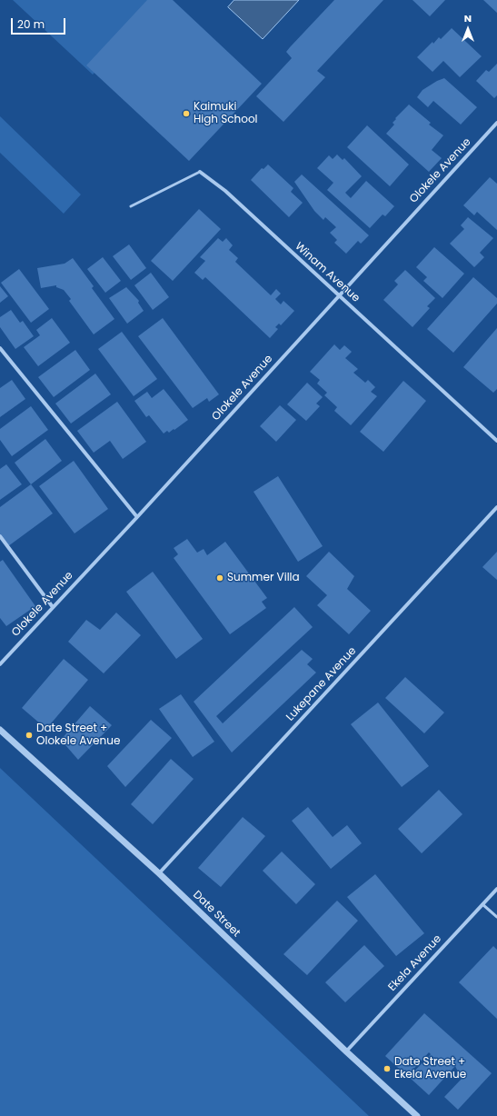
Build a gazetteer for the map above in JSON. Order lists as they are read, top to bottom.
{
  "streets": {
    "street": [
      "Olokele Avenue",
      "Winam Avenue",
      "Lukepane Avenue",
      "Date Street",
      "Ekela Avenue"
    ]
  },
  "crossings": [
    ["Olokele Avenue", "Winam Avenue"],
    ["Lukepane Avenue", "Date Street"],
    ["Date Street", "Ekela Avenue"]
  ],
  "places": [
    "Kaimuki High School",
    "Summer Villa",
    "Date Street + Olokele Avenue",
    "Date Street + Ekela Avenue"
  ],
  "scale_bar": "20 m",
  "north": "top"
}
